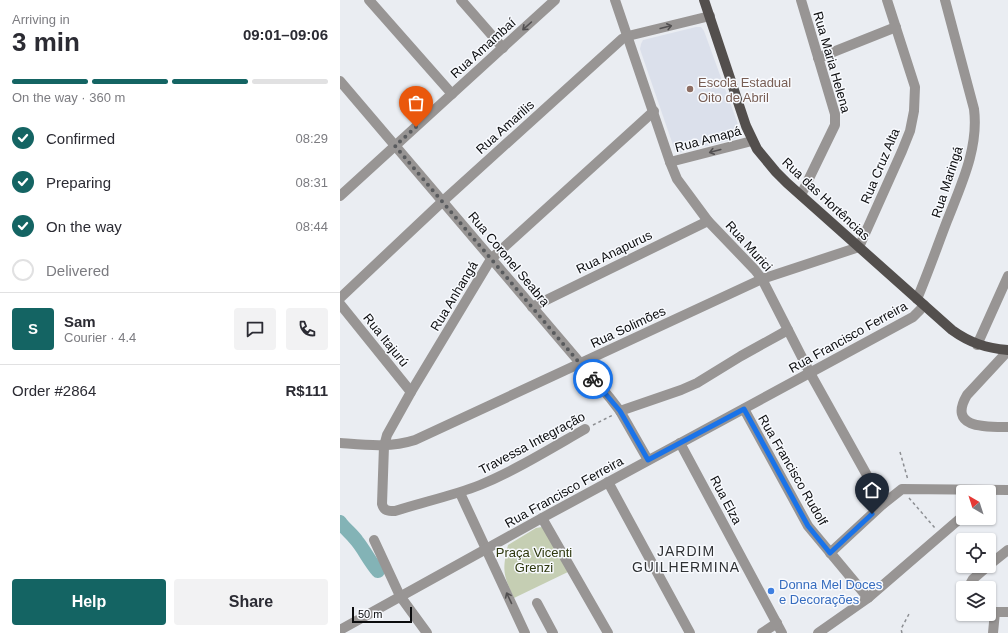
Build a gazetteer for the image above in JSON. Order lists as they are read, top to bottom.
{
  "streets": {
    "main road": ["Rua das Hortências"],
    "street": [
      "Rua Amambaí",
      "Rua Maria Helena",
      "Rua Amarilis",
      "Rua Amapá",
      "Rua Cruz Alta",
      "Rua Maringá",
      "Rua Murici",
      "Rua Anapurus",
      "Rua Coronel Seabra",
      "Rua Anhangá",
      "Rua Solimões",
      "Rua Francisco Ferreira",
      "Rua Itajurú",
      "Travessa Integração",
      "Rua Francisco Rudolf",
      "Rua Elza"
    ]
  },
  "crossings": [
    ["Rua Amambaí", "Rua Coronel Seabra"],
    ["Rua Maria Helena", "Rua das Hortências"],
    ["Rua Amarilis", "Rua das Hortências"],
    ["Rua Amarilis", "Rua Murici"],
    ["Rua Amarilis", "Rua Coronel Seabra"],
    ["Rua Amapá", "Rua das Hortências"],
    ["Rua Amapá", "Rua Murici"],
    ["Rua Cruz Alta", "Rua das Hortências"],
    ["Rua Cruz Alta", "Rua Solimões"],
    ["Rua Maringá", "Rua das Hortências"],
    ["Rua Maringá", "Rua Francisco Ferreira"],
    ["Rua das Hortências", "Rua Solimões"],
    ["Rua das Hortências", "Rua Francisco Ferreira"],
    ["Rua Murici", "Rua Anapurus"],
    ["Rua Murici", "Rua Anhangá"],
    ["Rua Murici", "Rua Solimões"],
    ["Rua Murici", "Rua Francisco Ferreira"],
    ["Rua Anapurus", "Rua Coronel Seabra"],
    ["Rua Coronel Seabra", "Rua Anhangá"],
    ["Rua Coronel Seabra", "Rua Solimões"],
    ["Rua Coronel Seabra", "Rua Francisco Ferreira"],
    ["Rua Coronel Seabra", "Travessa Integração"],
    ["Rua Anhangá", "Rua Solimões"],
    ["Rua Anhangá", "Rua Itajurú"],
    ["Rua Anhangá", "Travessa Integração"],
    ["Rua Francisco Ferreira", "Rua Francisco Rudolf"],
    ["Rua Francisco Ferreira", "Rua Elza"]
  ],
  "one_way": ["Rua Amapá"],
  "districts": ["JARDIM GUILHERMINA"],
  "parks": ["Praça Vicenti Grenzi"],
  "places": ["Escola Estadual Oito de Abril", "Donna Mel Doces e Decorações"],
  "scale_bar": "50 m",
  "north": "top left",
  "page": {
    "heading": ["3 min", "Arriving in", "09:01–09:06"],
    "panel": [
      "Sam",
      "Courier · 4.4",
      "Order #2864",
      "R$111"
    ],
    "bar": "On the way · 360 m",
    "list": [
      ["Confirmed", "08:29"],
      ["Preparing", "08:31"],
      ["On the way", "08:44"],
      "Delivered"
    ],
    "round": "S",
    "buttons": ["Help", "Share"],
    "scale": "50 m"
  }
}
